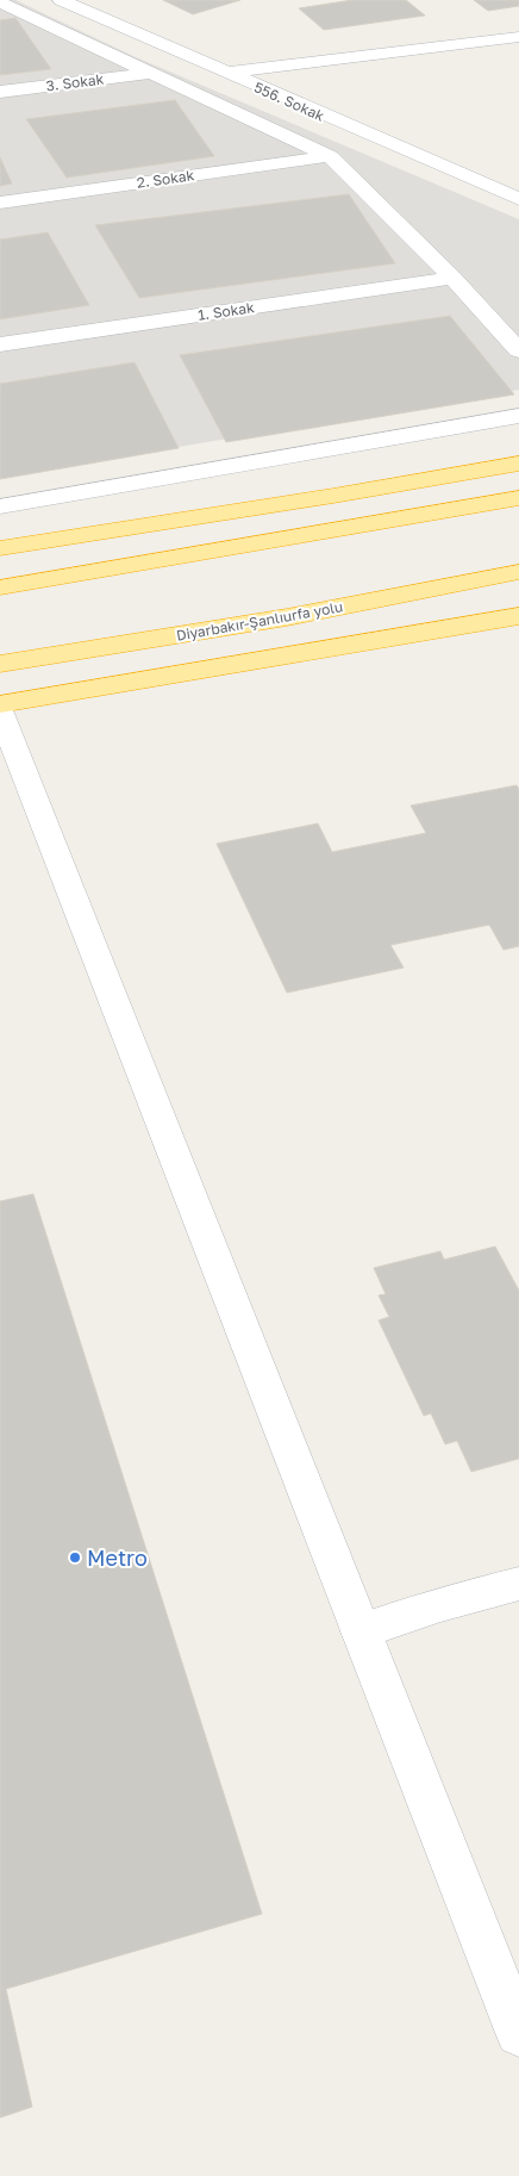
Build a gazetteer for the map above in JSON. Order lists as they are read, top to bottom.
{
  "streets": {
    "highway": ["Diyarbakır-Şanlıurfa yolu"],
    "street": [
      "3. Sokak",
      "556. Sokak",
      "2. Sokak",
      "1. Sokak"
    ]
  },
  "places": ["Metro"]
}
